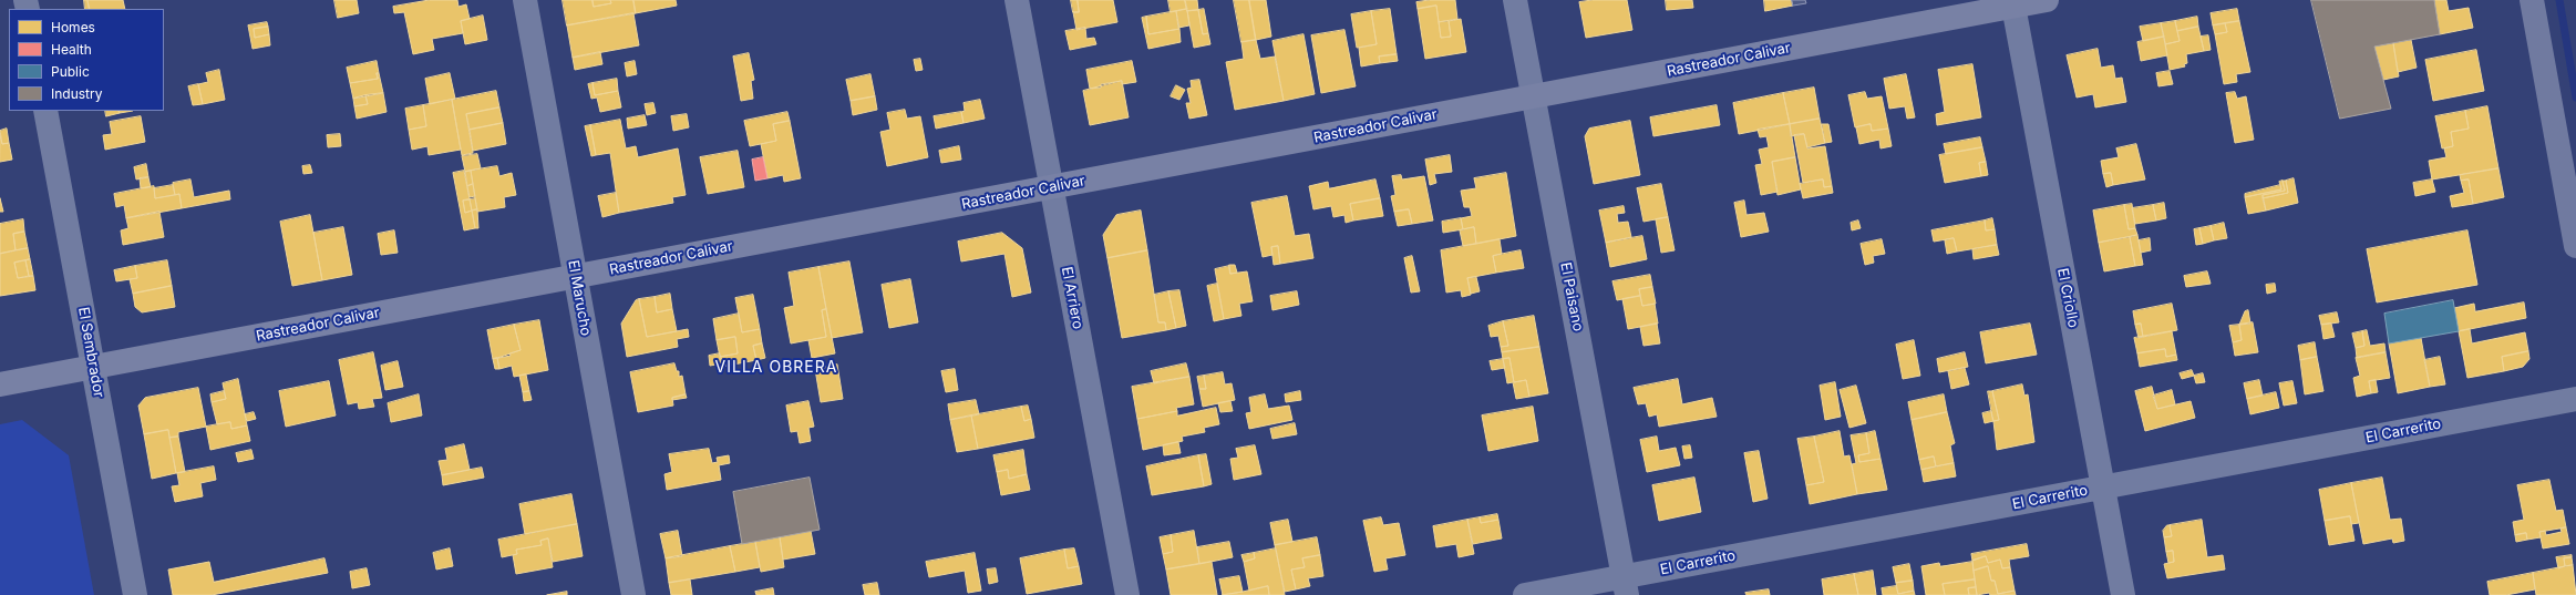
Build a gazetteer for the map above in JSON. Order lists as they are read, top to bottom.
{
  "streets": {
    "main road": ["Rastreador Calivar"],
    "street": [
      "El Paisano",
      "El Marucho",
      "El Arriero",
      "El Criollo",
      "El Sembrador",
      "El Carrerito"
    ]
  },
  "crossings": [
    ["Rastreador Calivar", "El Paisano"],
    ["Rastreador Calivar", "El Marucho"],
    ["Rastreador Calivar", "El Arriero"],
    ["Rastreador Calivar", "El Criollo"],
    ["Rastreador Calivar", "El Sembrador"],
    ["El Paisano", "El Carrerito"],
    ["El Criollo", "El Carrerito"]
  ],
  "districts": ["VILLA OBRERA"],
  "legend": [
    "Homes",
    "Health",
    "Public",
    "Industry"
  ]
}
